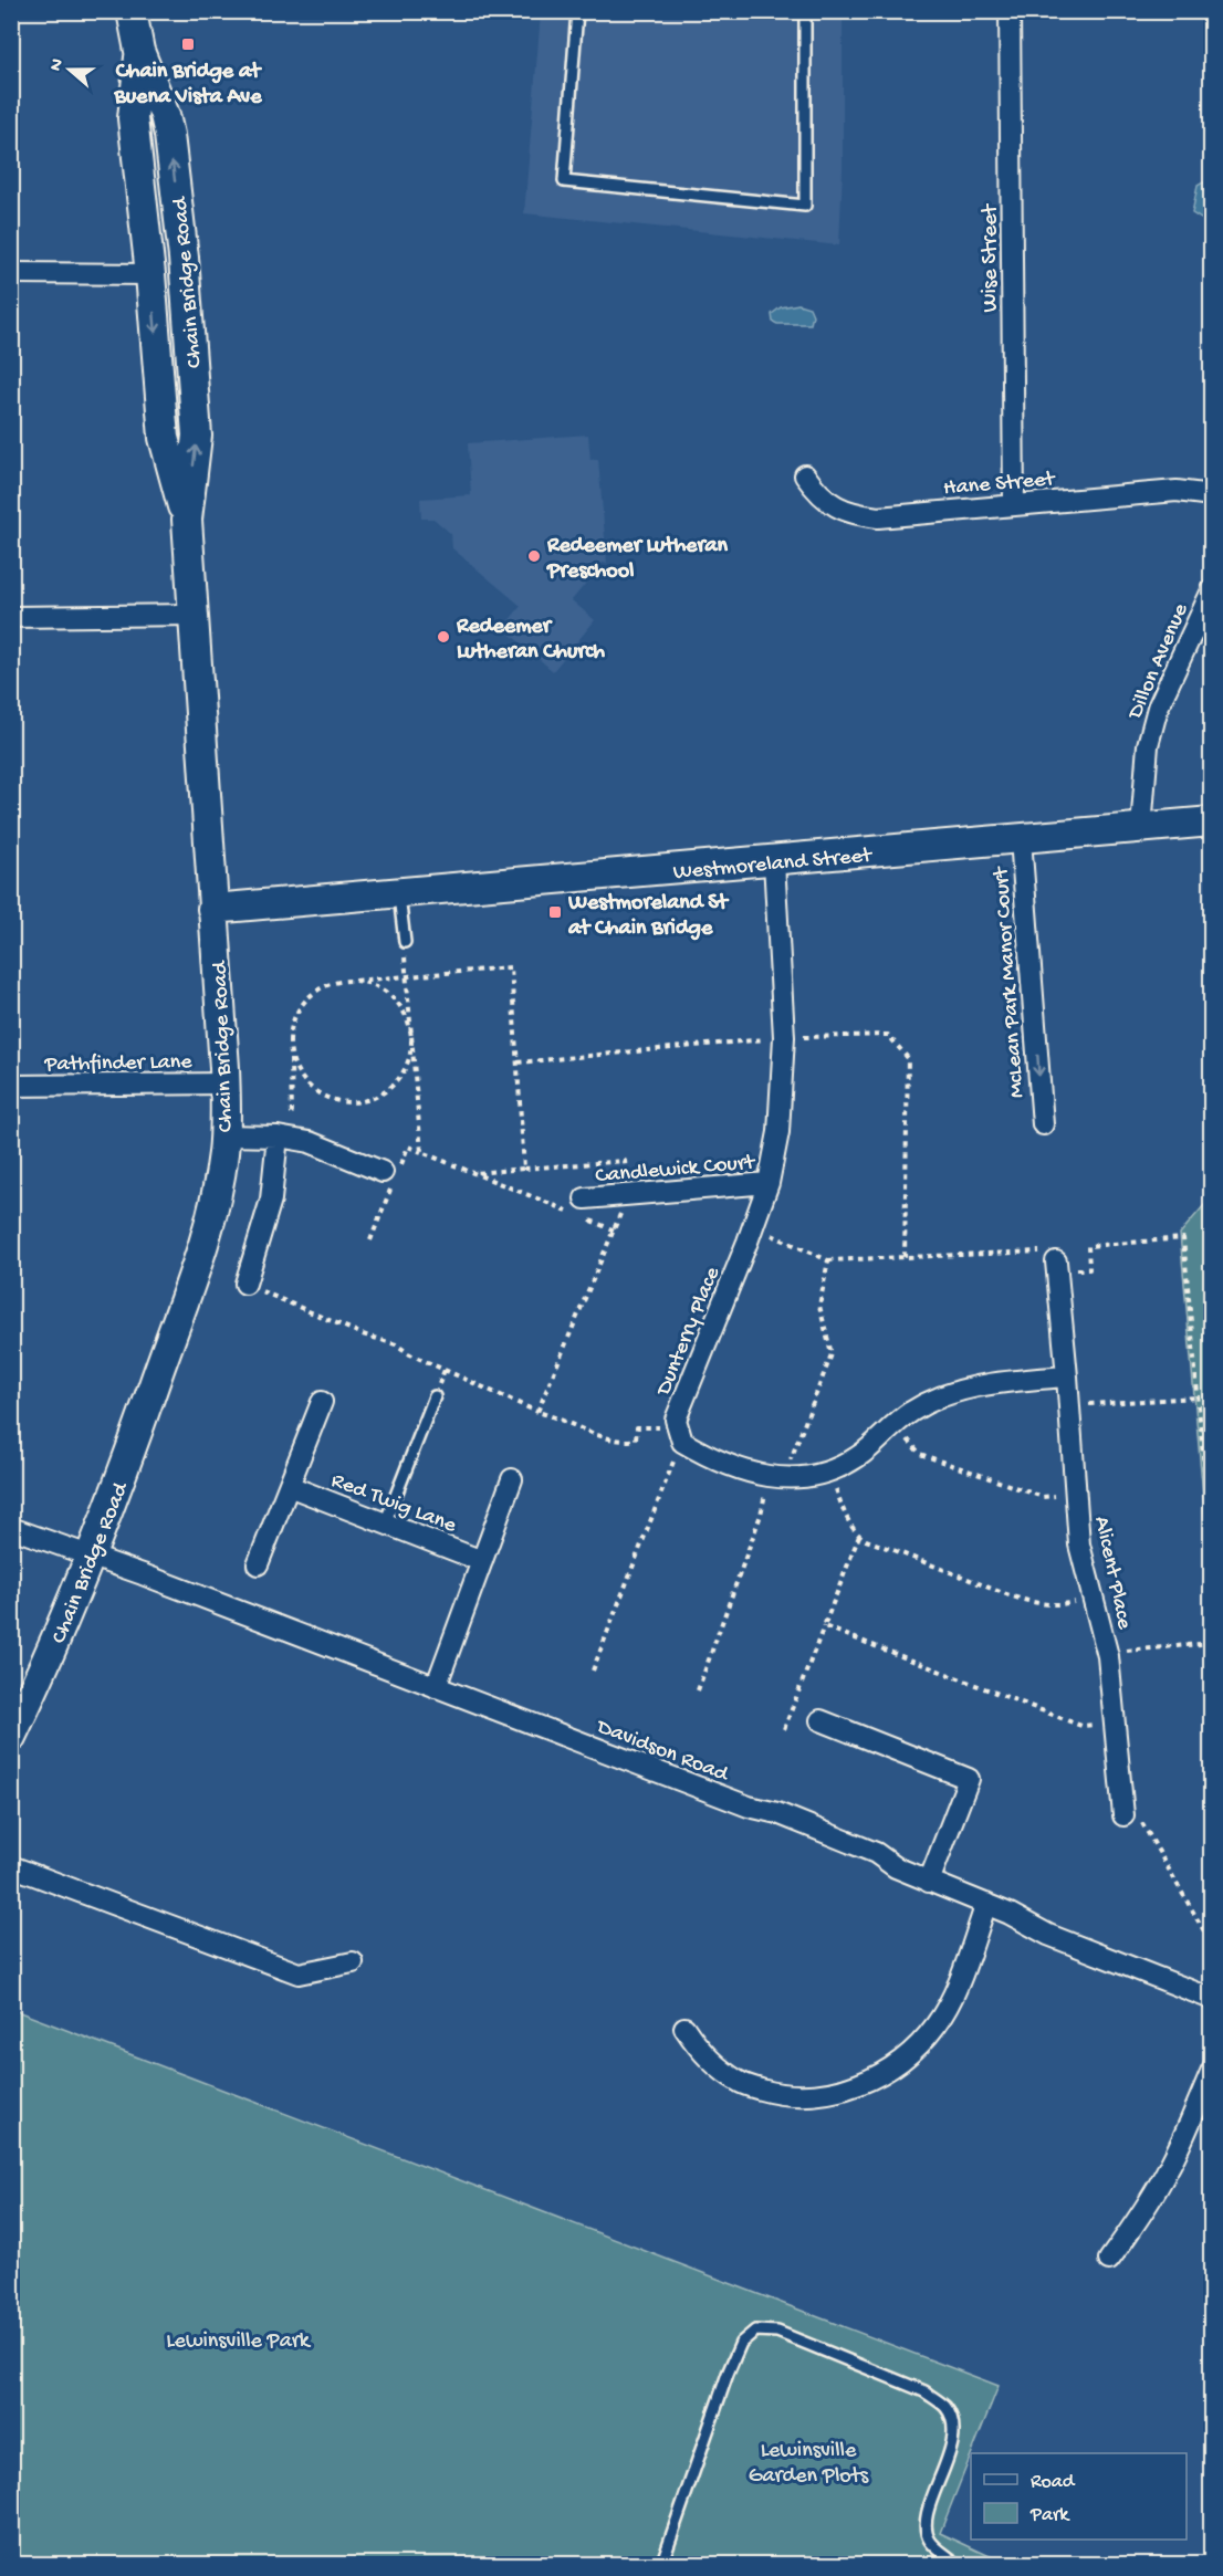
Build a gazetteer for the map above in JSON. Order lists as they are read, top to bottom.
{
  "streets": {
    "main road": ["Chain Bridge Road", "Westmoreland Street"],
    "street": [
      "Wise Street",
      "Hane Street",
      "Dillon Avenue",
      "McLean Park Manor Court",
      "Pathfinder Lane",
      "Candlewick Court",
      "Dunterry Place",
      "Red Twig Lane",
      "Alicent Place",
      "Davidson Road"
    ]
  },
  "crossings": [
    ["Wise Street", "Hane Street"],
    ["Chain Bridge Road", "Westmoreland Street"],
    ["Chain Bridge Road", "Pathfinder Lane"],
    ["Chain Bridge Road", "Davidson Road"],
    ["Dillon Avenue", "Westmoreland Street"],
    ["Westmoreland Street", "McLean Park Manor Court"],
    ["Westmoreland Street", "Dunterry Place"],
    ["Candlewick Court", "Dunterry Place"]
  ],
  "one_way": ["McLean Park Manor Court"],
  "parks": ["Lewinsville Park", "Lewinsville Garden Plots"],
  "places": {
    "transit": ["Chain Bridge at Buena Vista Ave", "Westmoreland St at Chain Bridge"],
    "other": ["Redeemer Lutheran Preschool", "Redeemer Lutheran Church"]
  },
  "legend": ["Road", "Park"],
  "north": "left"
}
